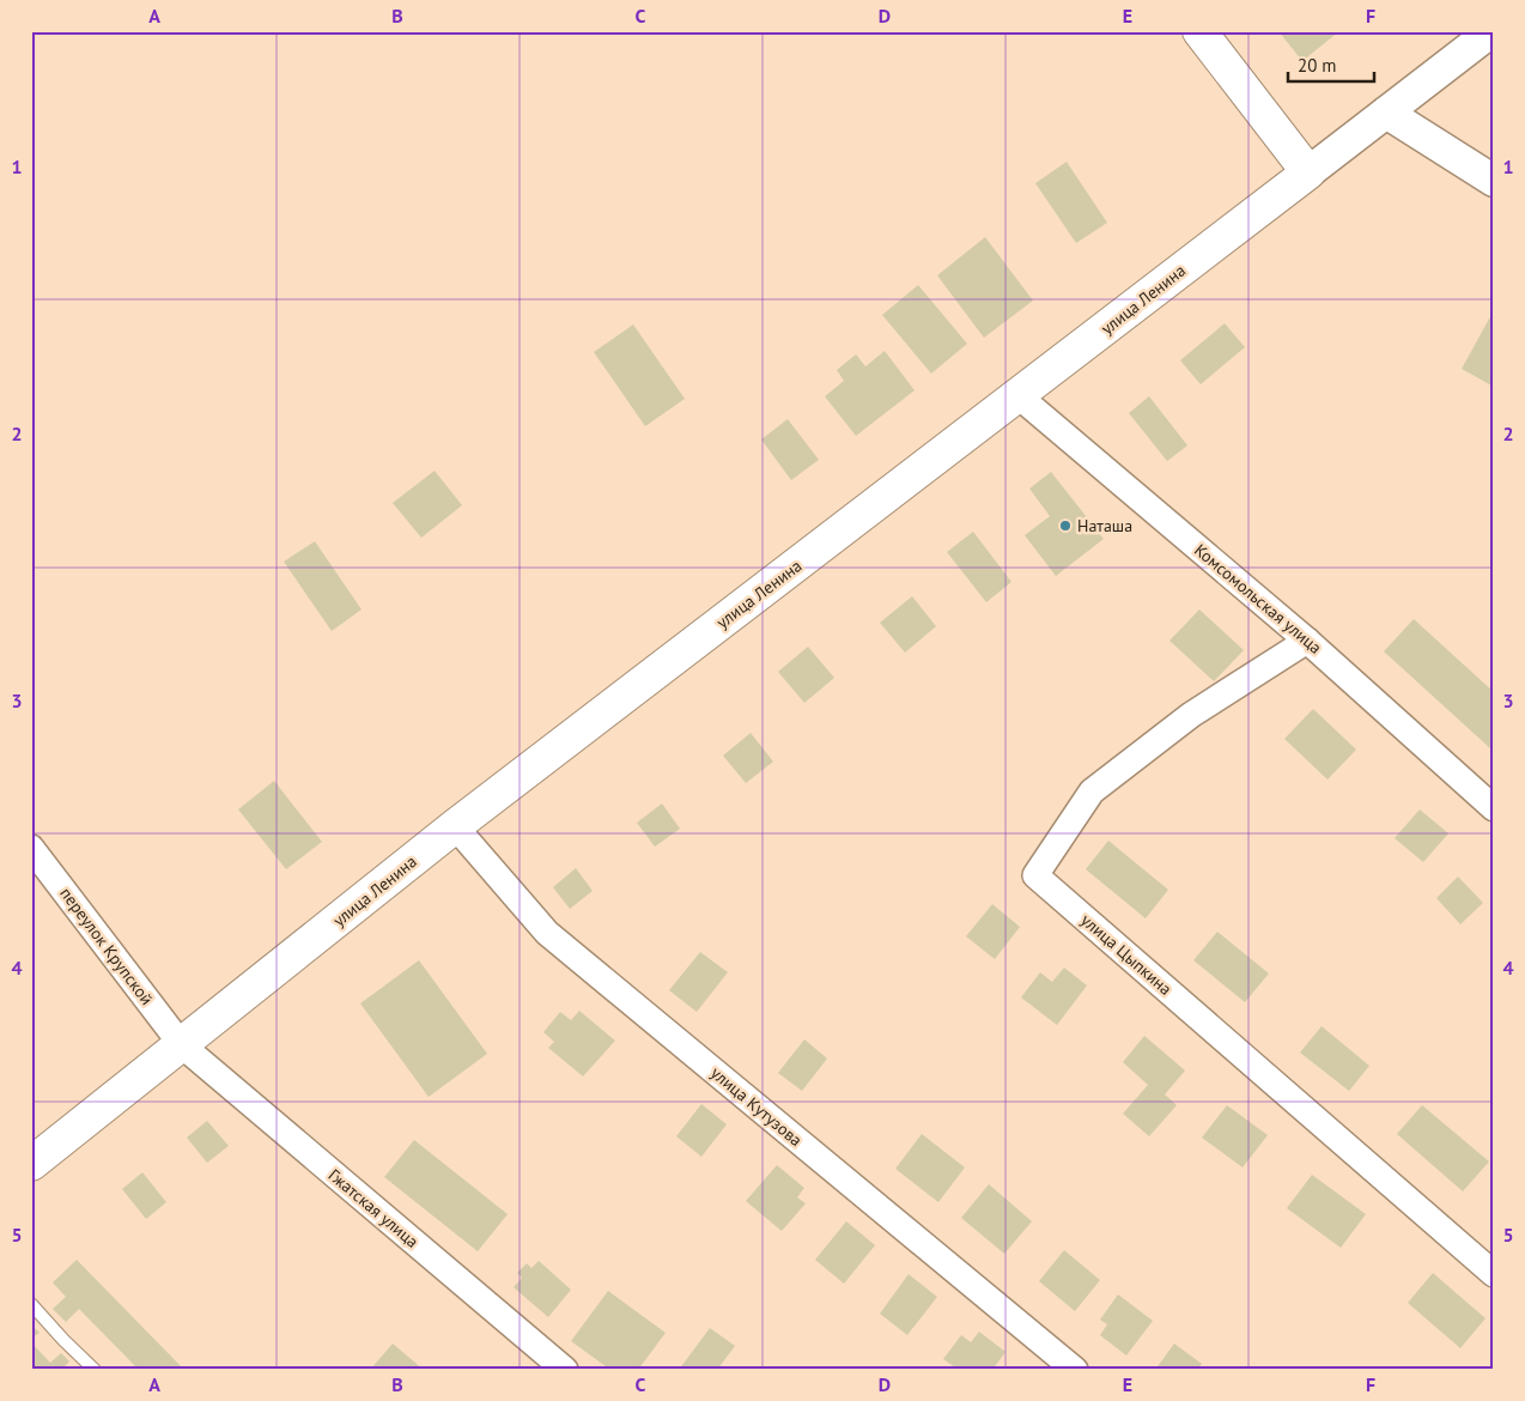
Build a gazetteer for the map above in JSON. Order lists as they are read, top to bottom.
{
  "streets": {
    "main road": ["улица Ленина"],
    "street": [
      "Комсомольская улица",
      "переулок Крупской",
      "улица Цыпкина",
      "улица Кутузова",
      "Гжатская улица"
    ]
  },
  "crossings": [
    ["улица Ленина", "Комсомольская улица"],
    ["улица Ленина", "переулок Крупской"],
    ["улица Ленина", "улица Кутузова"],
    ["улица Ленина", "Гжатская улица"],
    ["Комсомольская улица", "улица Цыпкина"],
    ["переулок Крупской", "Гжатская улица"]
  ],
  "places": ["Наташа"],
  "scale_bar": "20 m",
  "grid": {
    "columns": [
      "A",
      "B",
      "C",
      "D",
      "E",
      "F"
    ],
    "rows": [
      "1",
      "2",
      "3",
      "4",
      "5"
    ]
  }
}
